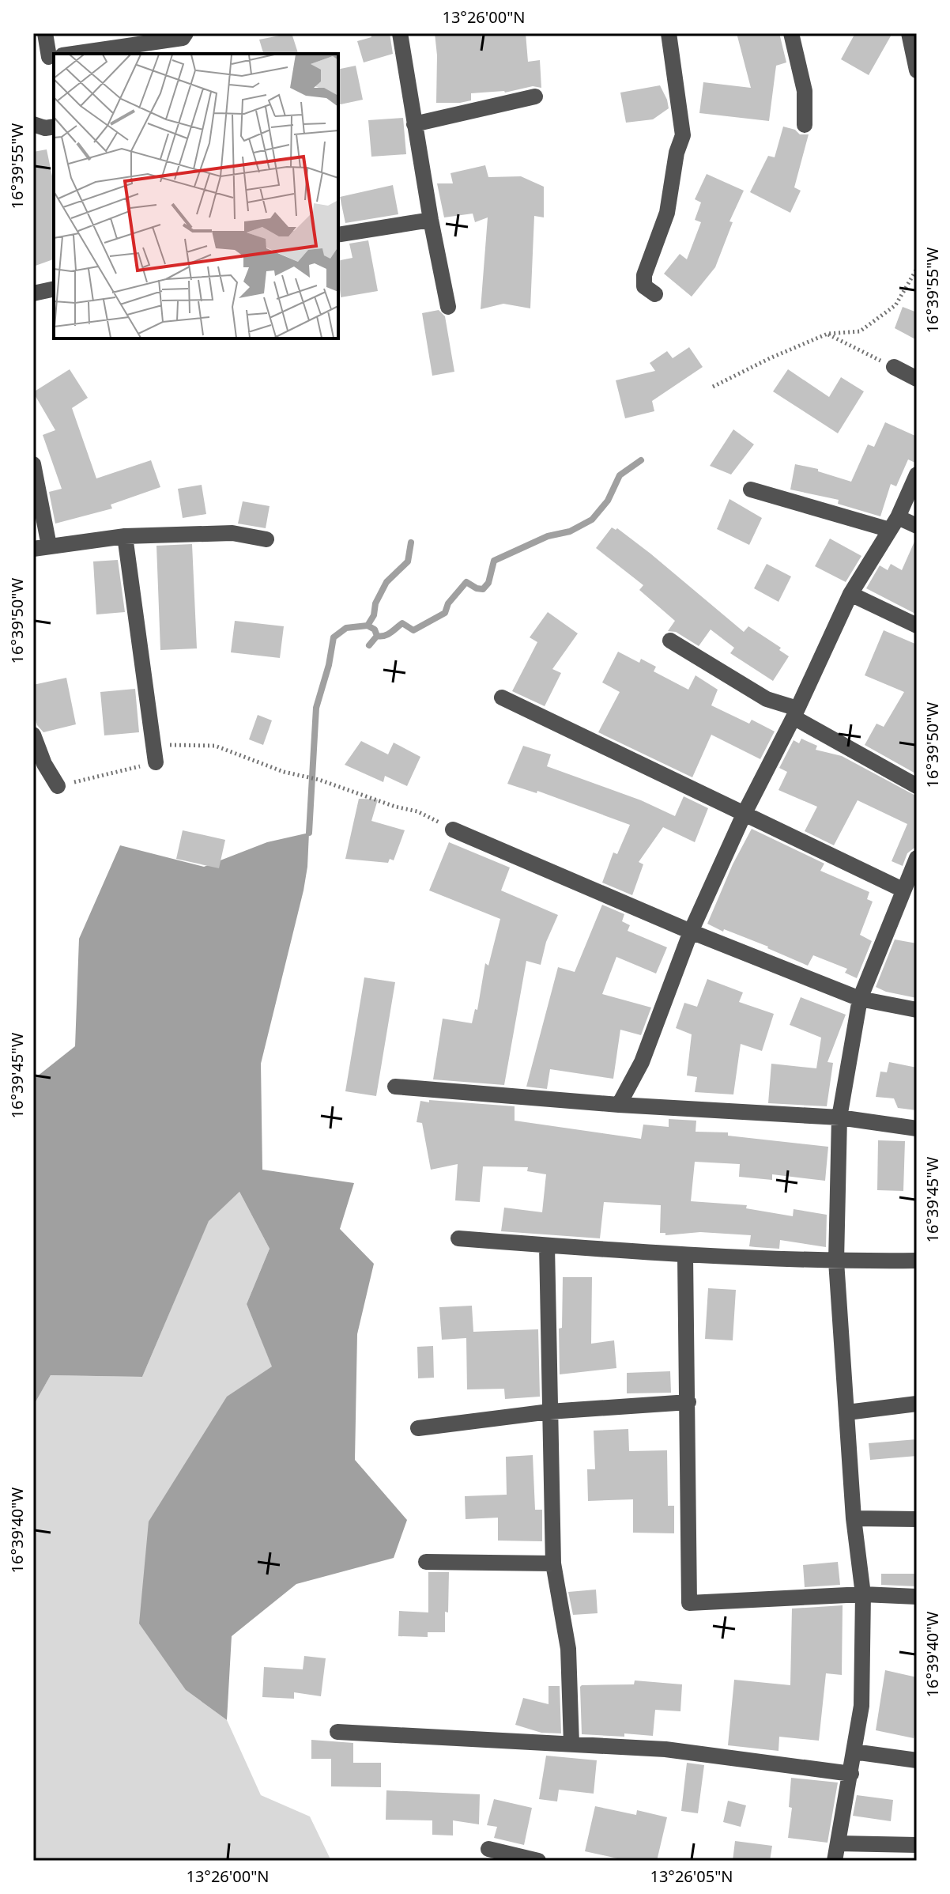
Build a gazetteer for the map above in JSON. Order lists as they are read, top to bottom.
{
  "coordinates": [
    "13°26'00\"N",
    "16°39'55\"W",
    "16°39'50\"W",
    "16°39'45\"W",
    "16°39'40\"W",
    "13°26'05\"N"
  ]
}
